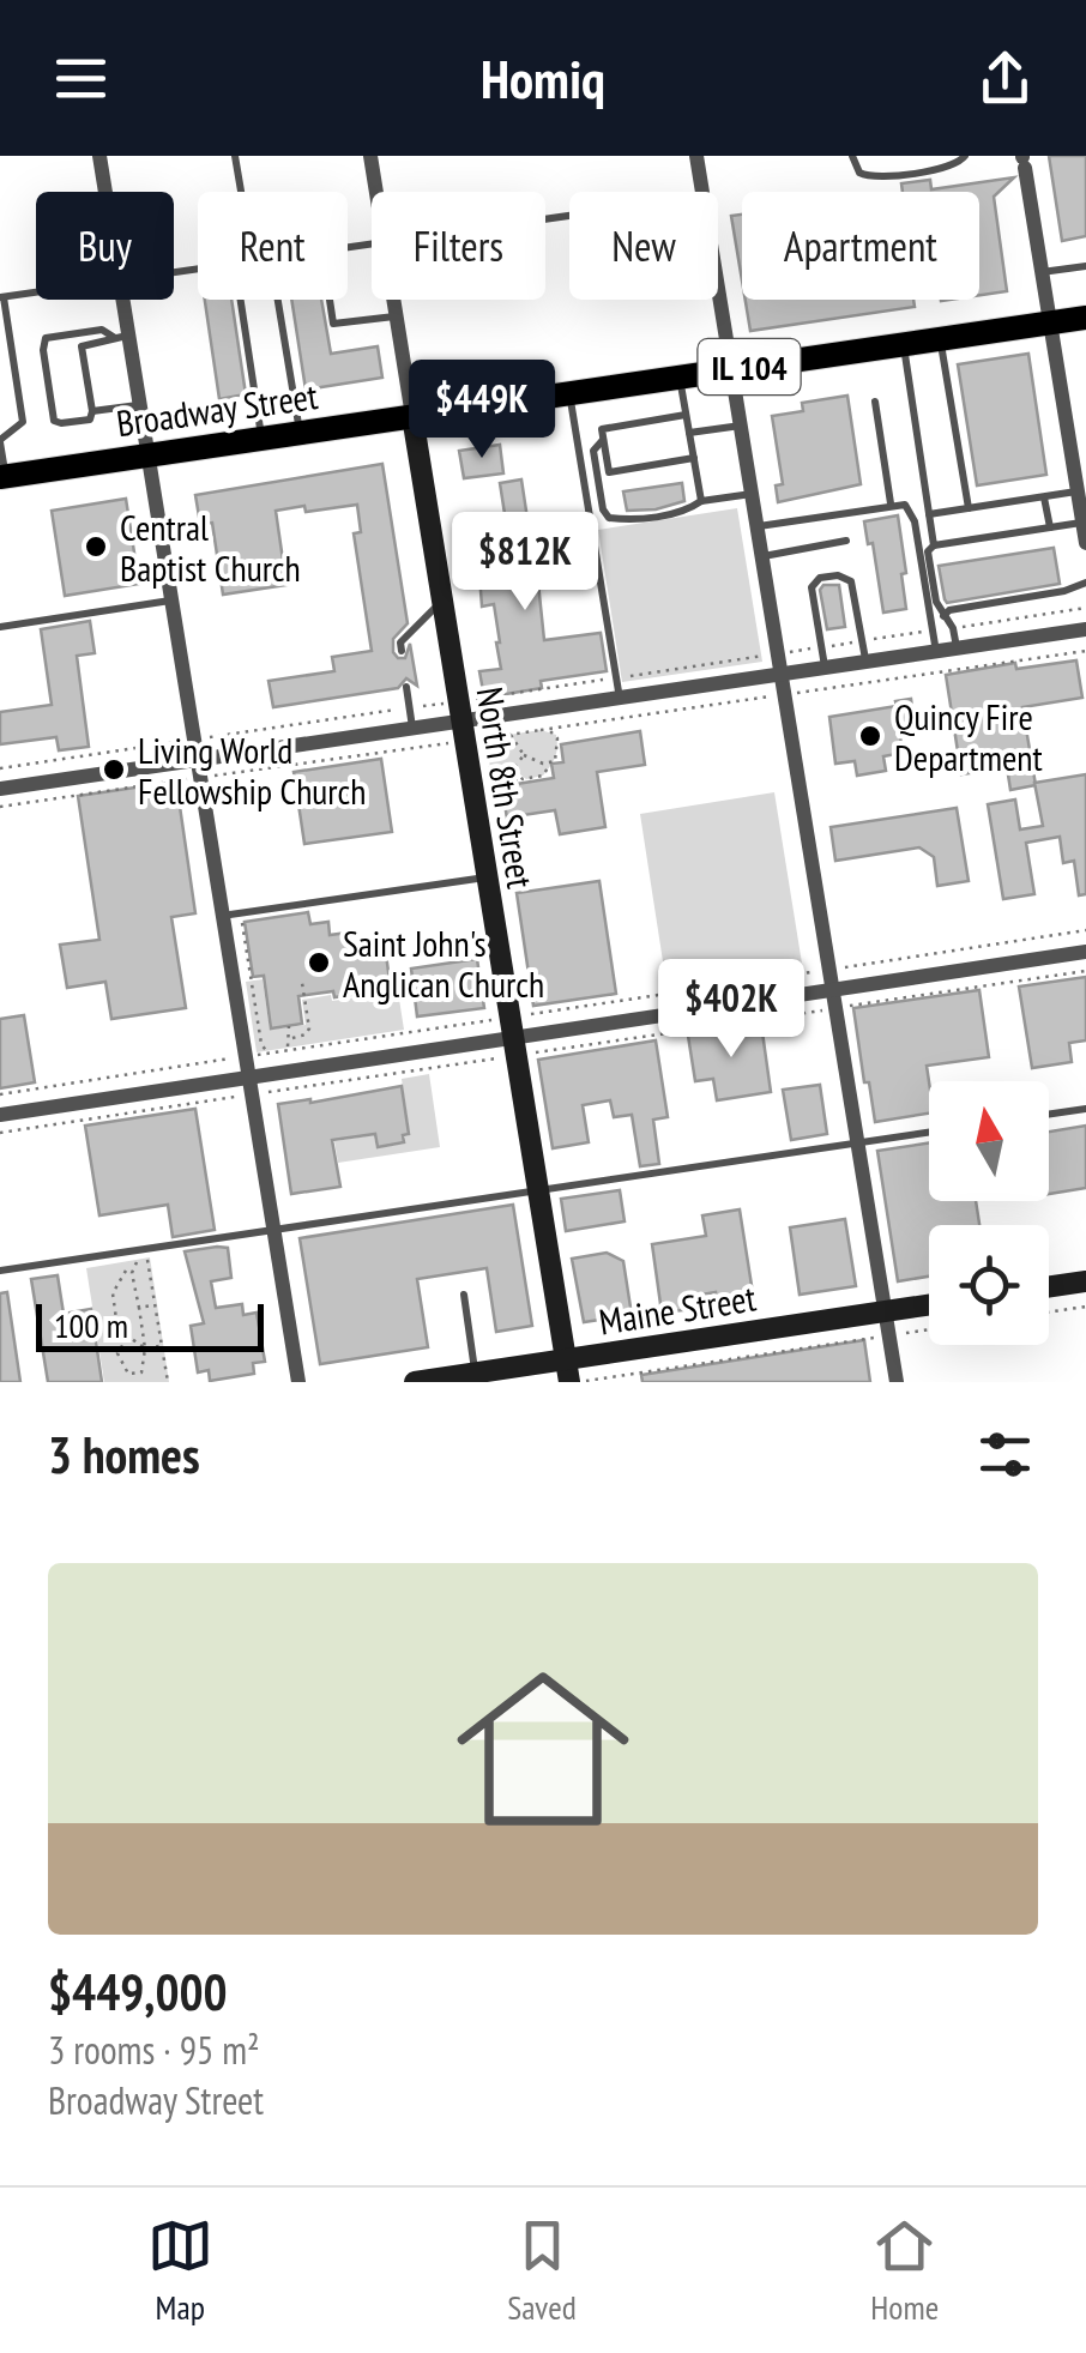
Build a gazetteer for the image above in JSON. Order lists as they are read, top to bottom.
{
  "streets": {
    "main road": ["IL 104", "Broadway Street"],
    "street": ["North 8th Street", "Maine Street"]
  },
  "crossings": [
    ["Broadway Street", "North 8th Street"],
    ["North 8th Street", "Maine Street"]
  ],
  "places": [
    "Central Baptist Church",
    "Quincy Fire Department",
    "Living World Fellowship Church",
    "Saint John's Anglican Church"
  ],
  "scale_bar": "100 m",
  "north": "top",
  "page": {
    "header": "Homiq",
    "chip": [
      "Buy",
      "Rent",
      "Filters",
      "New",
      "Apartment"
    ],
    "price": ["$449K", "$812K", "$402K"],
    "scale": "100 m",
    "heading": "3 homes",
    "list": [
      {
        "name": "$449,000",
        "note": "3 rooms · 95 m² · Broadway Street"
      }
    ],
    "tabs": ["Map", "Saved", "Home"]
  }
}
